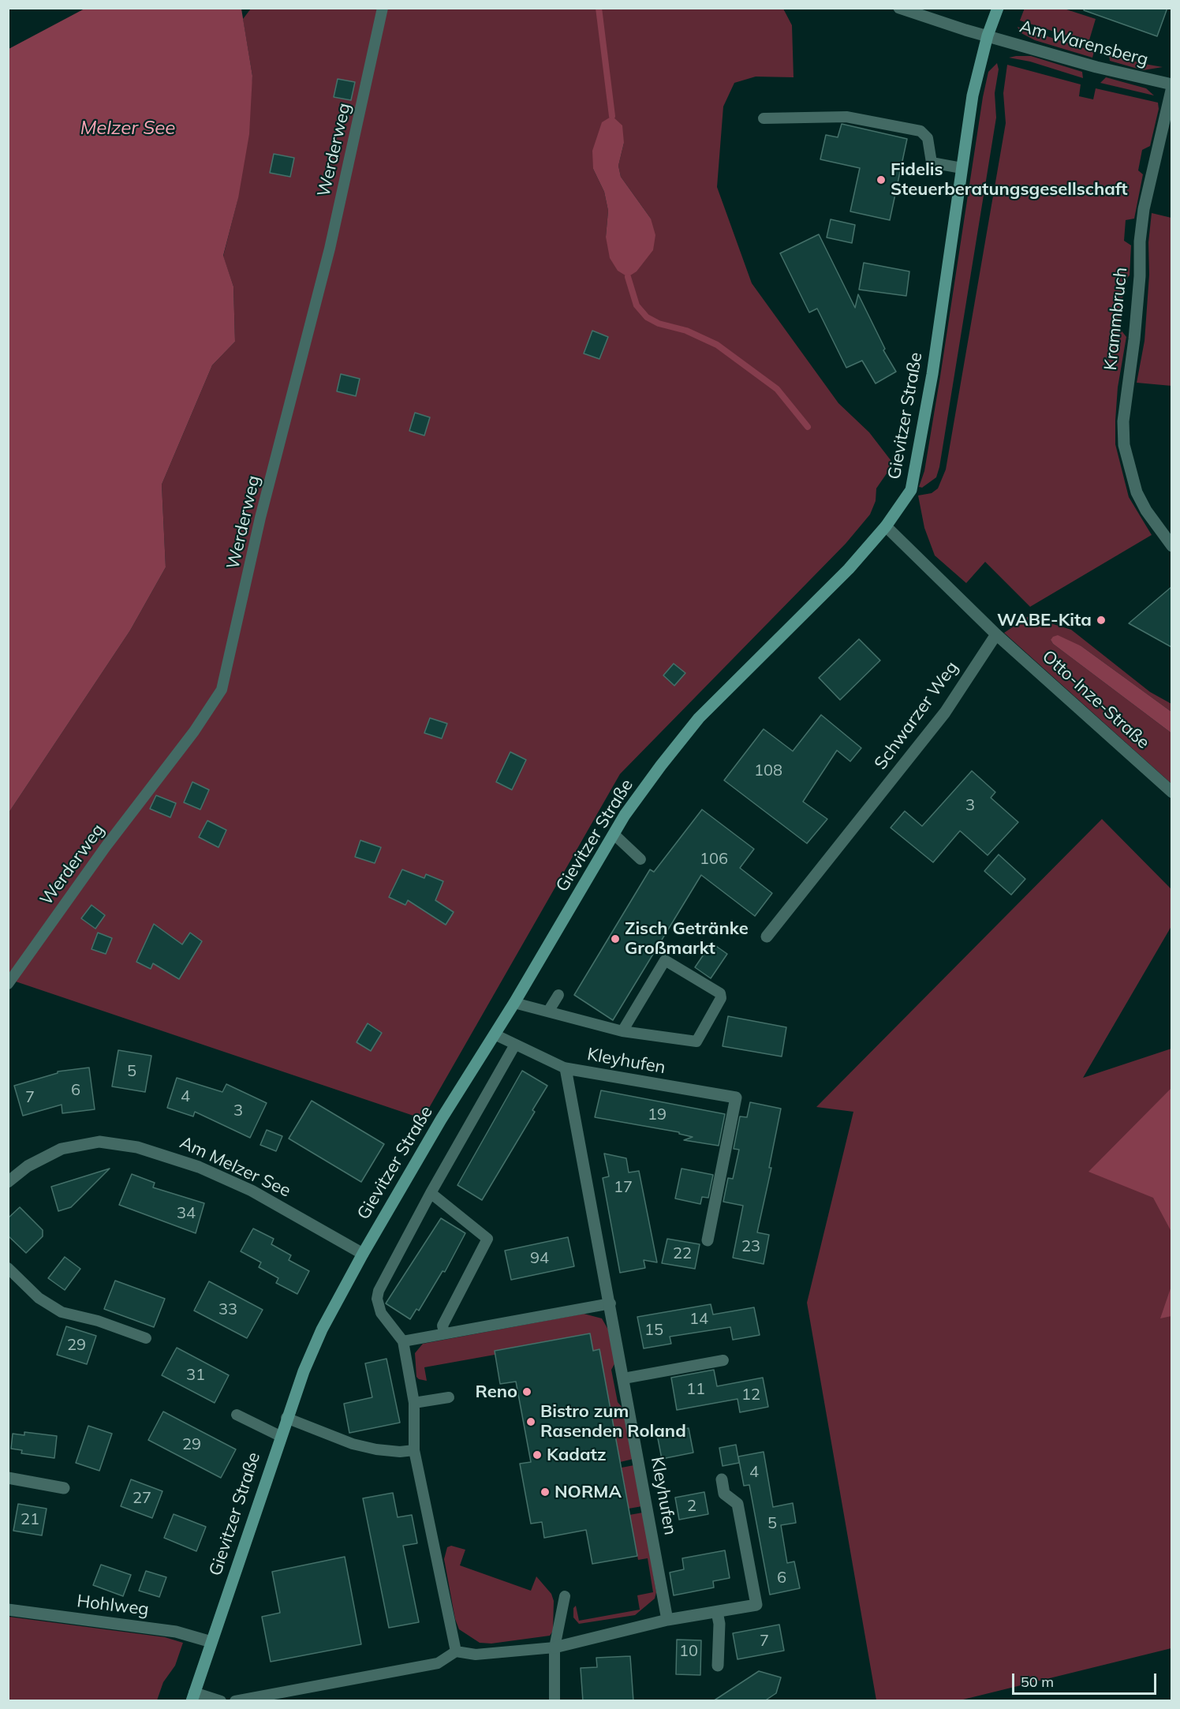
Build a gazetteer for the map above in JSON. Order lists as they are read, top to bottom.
{
  "streets": {
    "main road": ["Gievitzer Straße"],
    "street": [
      "Am Warensberg",
      "Krammbruch",
      "Otto-Inze-Straße",
      "Schwarzer Weg",
      "Kleyhufen",
      "Am Melzer See",
      "Hohlweg"
    ],
    "lane": ["Werderweg"]
  },
  "crossings": [
    ["Am Warensberg", "Krammbruch"],
    ["Am Warensberg", "Gievitzer Straße"],
    ["Gievitzer Straße", "Am Melzer See"],
    ["Gievitzer Straße", "Hohlweg"],
    ["Otto-Inze-Straße", "Schwarzer Weg"]
  ],
  "water": ["Melzer See"],
  "places": [
    "Fidelis Steuerberatungsgesellschaft",
    "WABE-Kita",
    "Zisch Getränke Großmarkt",
    "Reno",
    "Bistro zum Rasenden Roland",
    "Kadatz",
    "NORMA"
  ],
  "house_numbers": [
    "108",
    "3",
    "106",
    "5",
    "6",
    "4",
    "7",
    "3",
    "19",
    "17",
    "34",
    "23",
    "22",
    "94",
    "33",
    "14",
    "15",
    "29",
    "31",
    "11",
    "12",
    "29",
    "4",
    "27",
    "2",
    "21",
    "5",
    "6",
    "7",
    "10"
  ],
  "scale_bar": "50 m"
}
